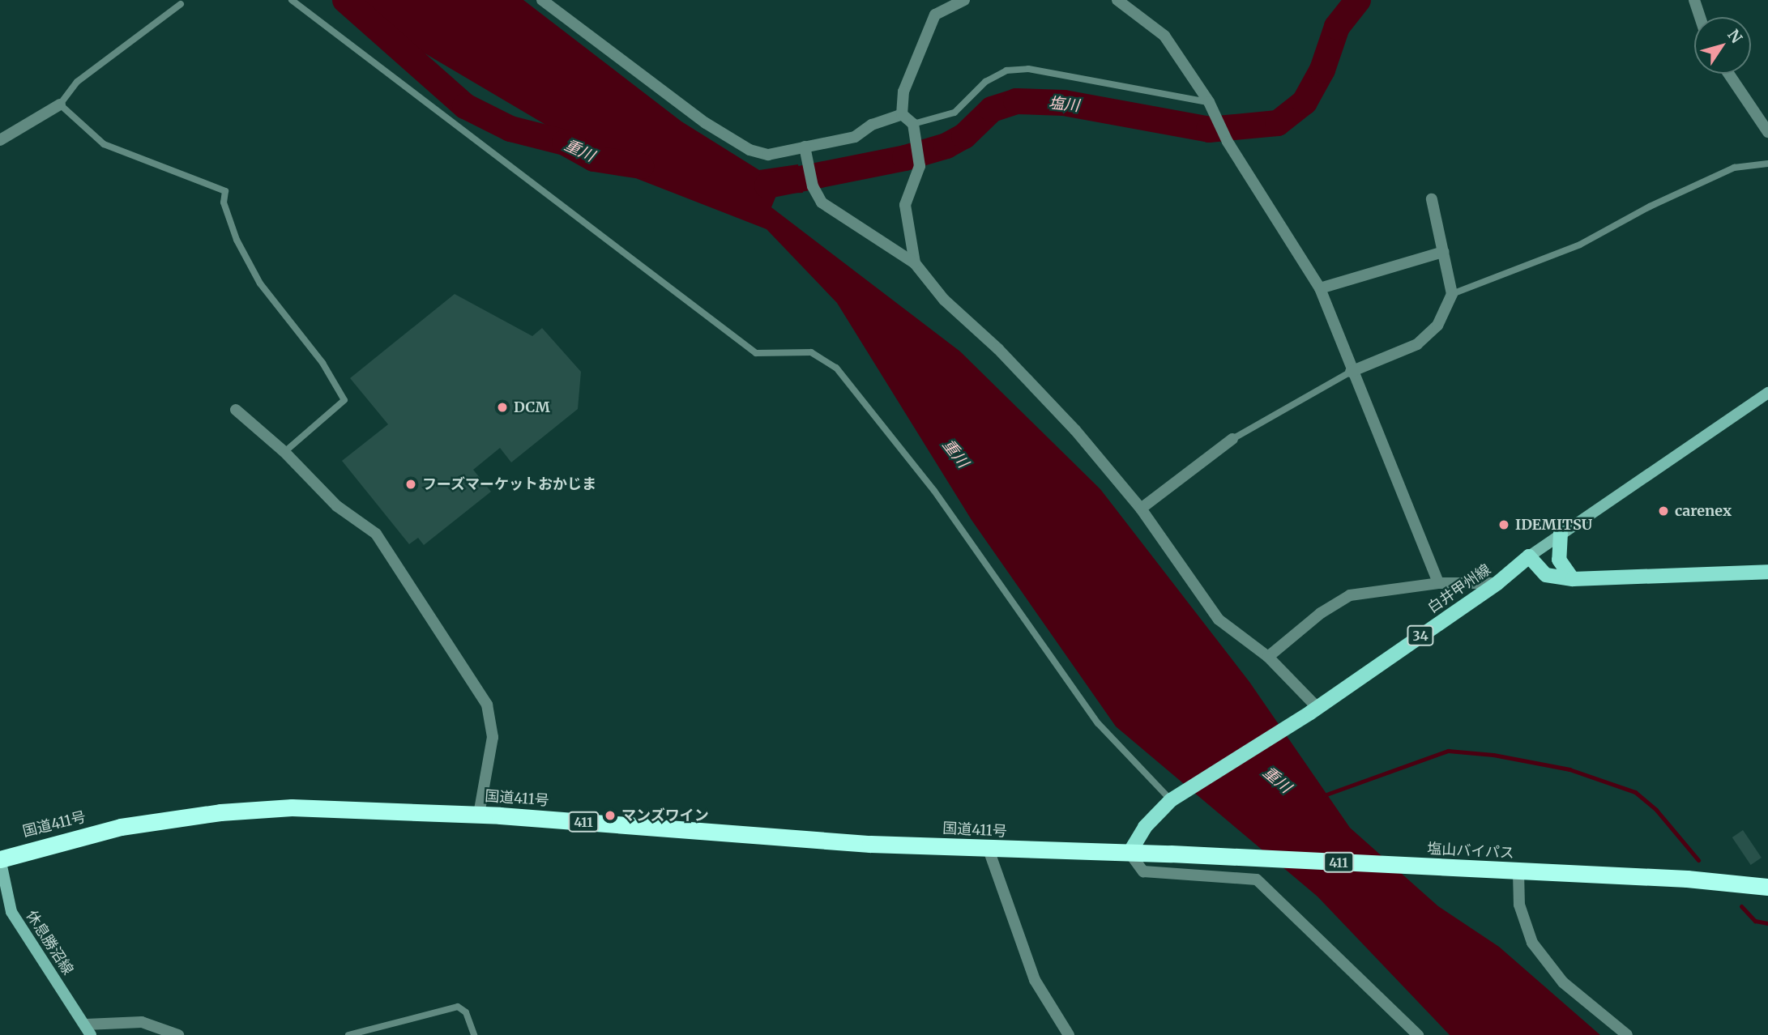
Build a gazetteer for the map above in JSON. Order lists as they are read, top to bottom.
{
  "streets": {
    "highway": ["国道411号", "411", "塩山バイパス"],
    "main road": ["白井甲州線", "34"],
    "street": ["休息勝沼線"]
  },
  "crossings": [
    ["白井甲州線", "国道411号"],
    ["国道411号", "塩山バイパス"],
    ["国道411号", "休息勝沼線"]
  ],
  "water": ["塩川", "重川"],
  "places": [
    "DCM",
    "フーズマーケットおかじま",
    "carenex",
    "IDEMITSU",
    "マンズワイン"
  ],
  "north": "top right"
}
